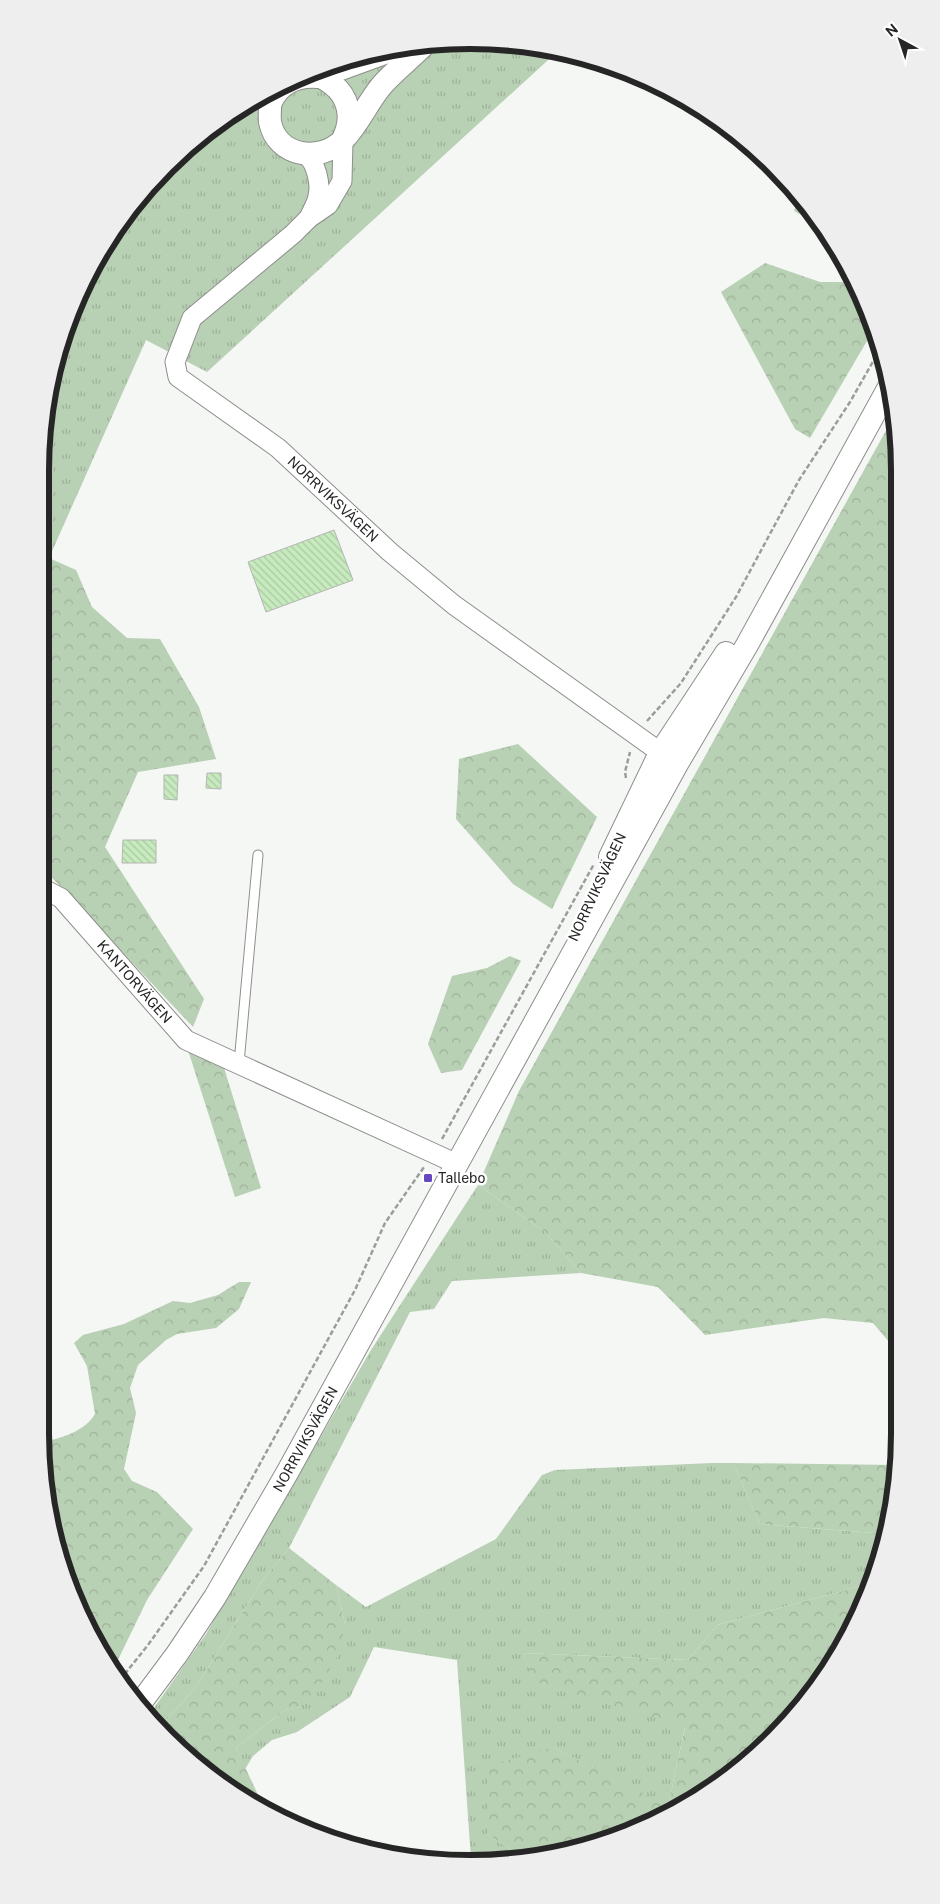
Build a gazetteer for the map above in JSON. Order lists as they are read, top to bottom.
{
  "streets": {
    "street": ["NORRVIKSVÄGEN", "KANTORVÄGEN"]
  },
  "places": {
    "transit": ["Tallebo"]
  },
  "north": "top left"
}
